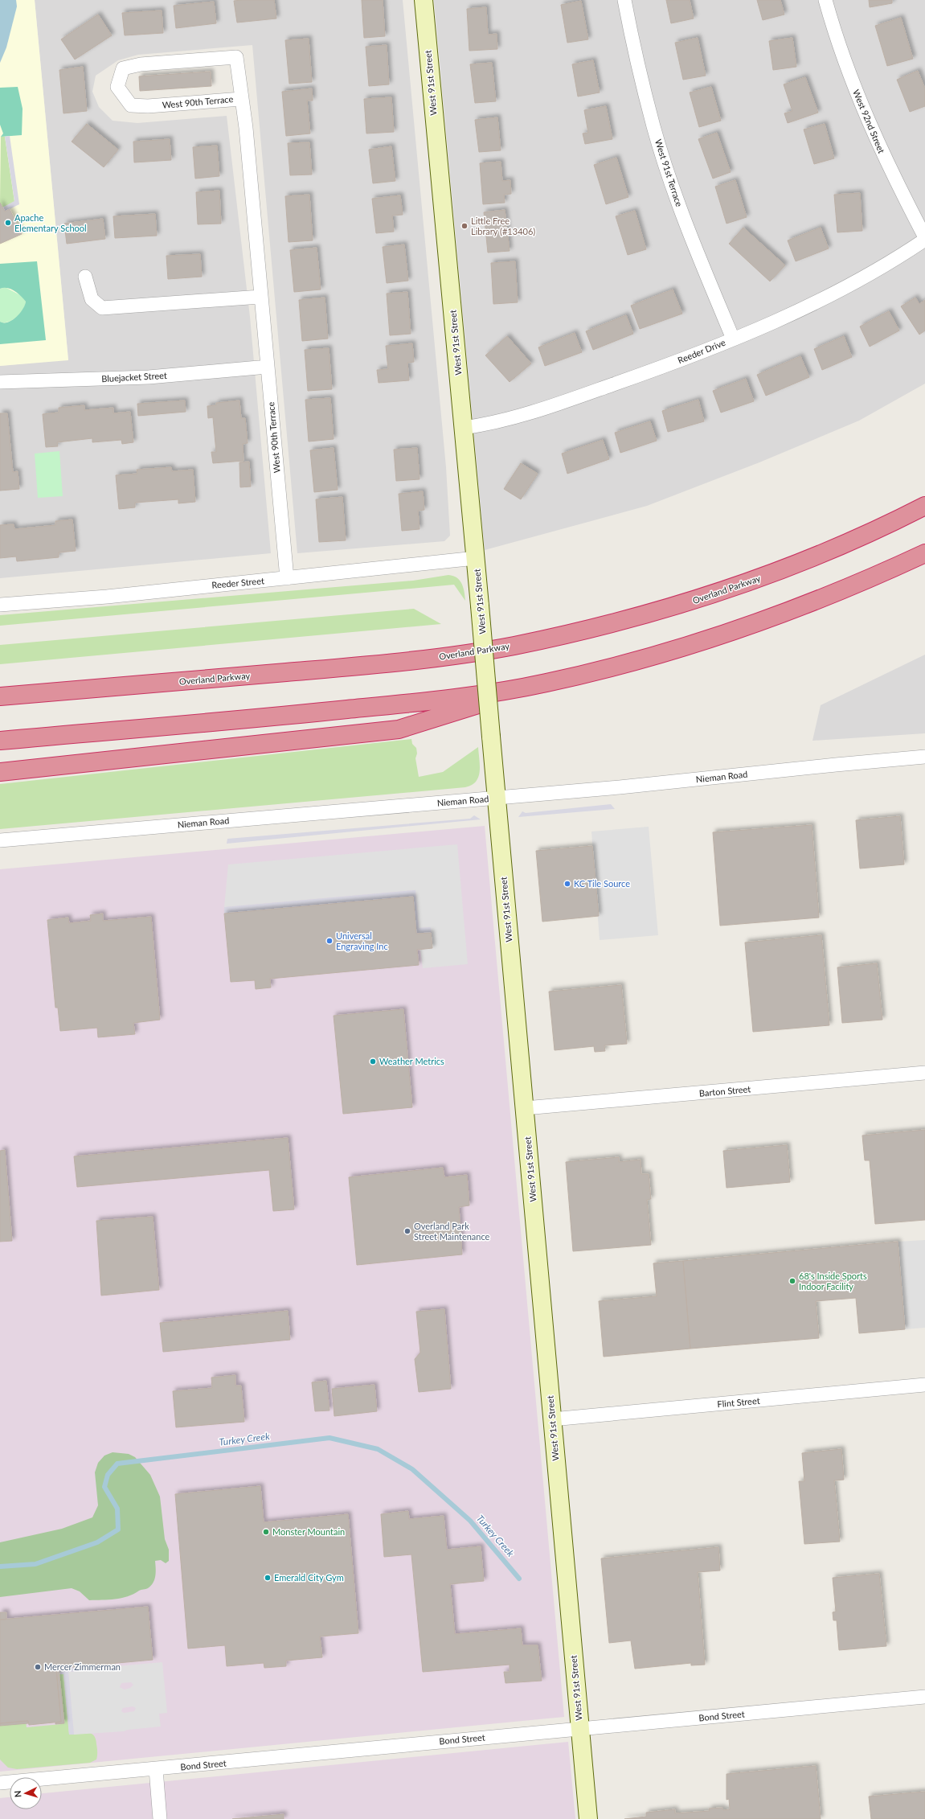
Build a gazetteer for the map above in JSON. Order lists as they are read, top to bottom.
{
  "streets": {
    "highway": ["Overland Parkway"],
    "street": [
      "West 91st Street",
      "West 90th Terrace",
      "West 92nd Street",
      "West 91st Terrace",
      "Reeder Drive",
      "Bluejacket Street",
      "Reeder Street",
      "Nieman Road",
      "Barton Street",
      "Flint Street",
      "Bond Street"
    ]
  },
  "crossings": [
    ["West 91st Street", "Reeder Drive"],
    ["West 91st Street", "Reeder Street"],
    ["West 91st Street", "Nieman Road"],
    ["West 91st Street", "Barton Street"],
    ["West 91st Street", "Flint Street"],
    ["West 91st Street", "Bond Street"],
    ["West 90th Terrace", "Bluejacket Street"],
    ["West 90th Terrace", "Reeder Street"],
    ["West 92nd Street", "Reeder Drive"],
    ["West 91st Terrace", "Reeder Drive"]
  ],
  "water": ["Turkey Creek"],
  "places": [
    "Apache Elementary School",
    "Little Free Library (#13406)",
    "KC Tile Source",
    "Universal Engraving Inc",
    "Weather Metrics",
    "Overland Park Street Maintenance",
    "68's Inside Sports Indoor Facility",
    "Monster Mountain",
    "Emerald City Gym",
    "Mercer Zimmerman"
  ],
  "north": "left"
}
